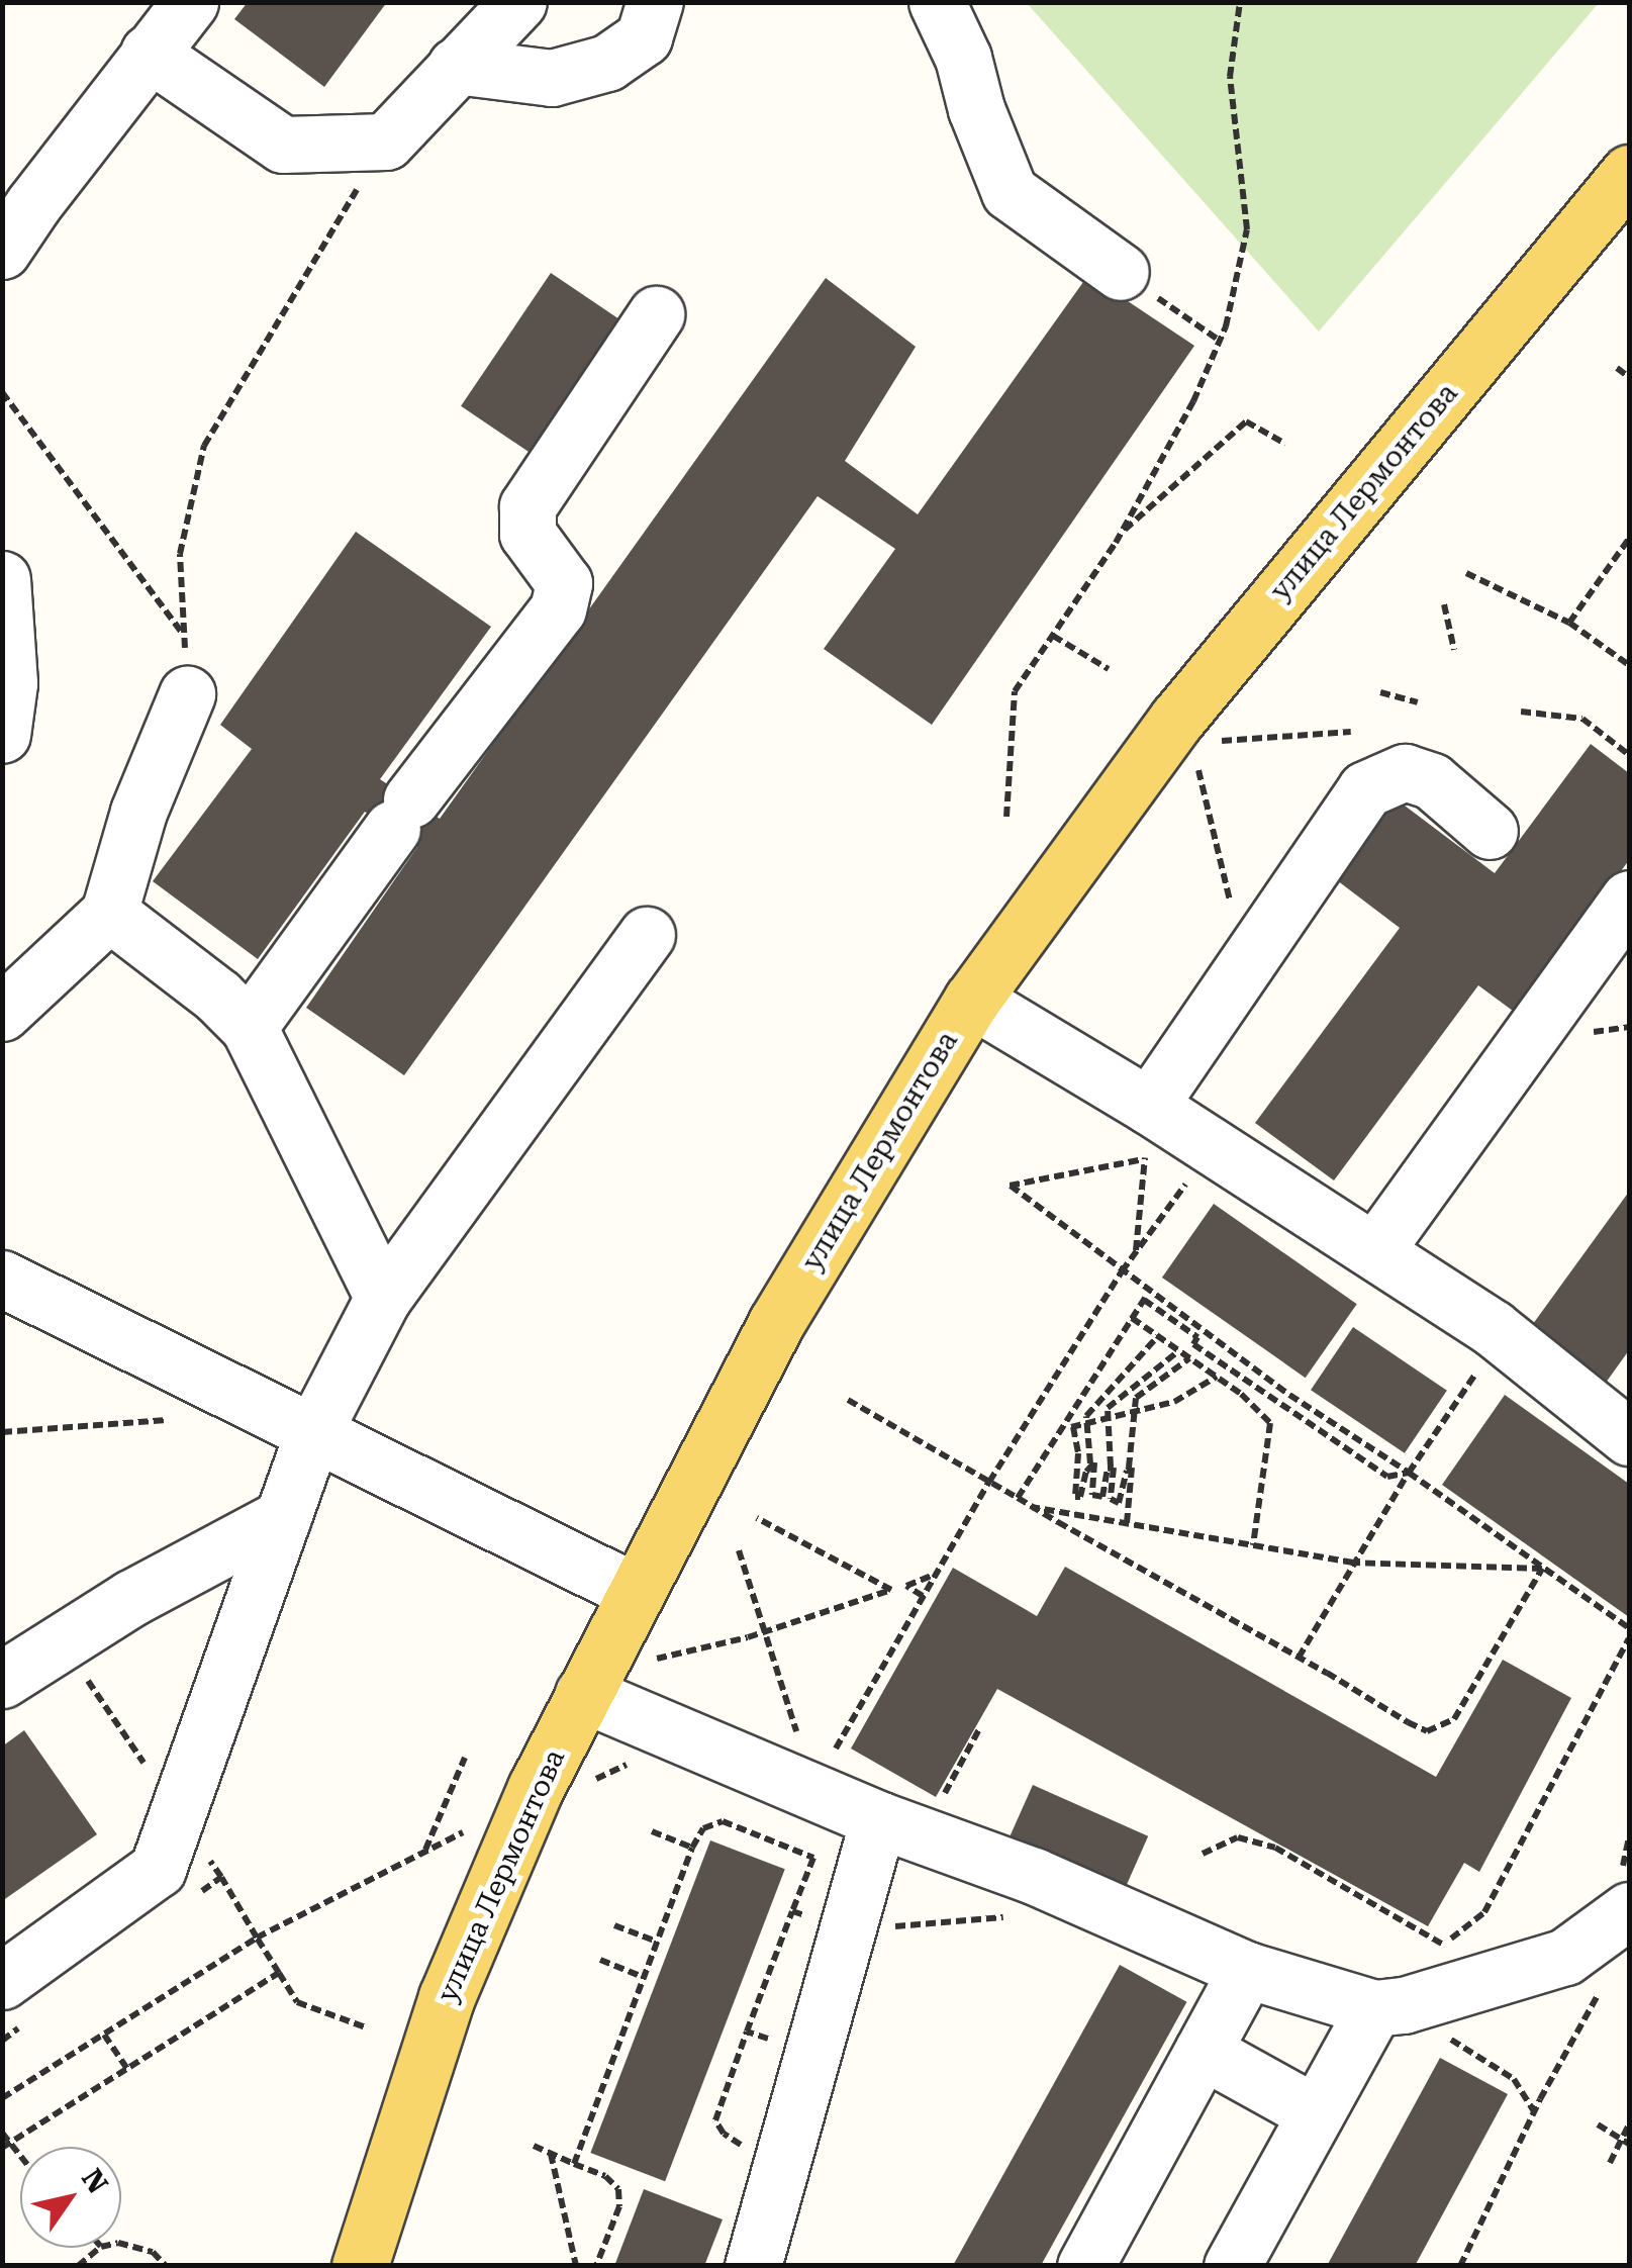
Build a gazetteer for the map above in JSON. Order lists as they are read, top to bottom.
{
  "streets": {
    "main road": ["улица Лермонтова"]
  },
  "north": "top right"
}
